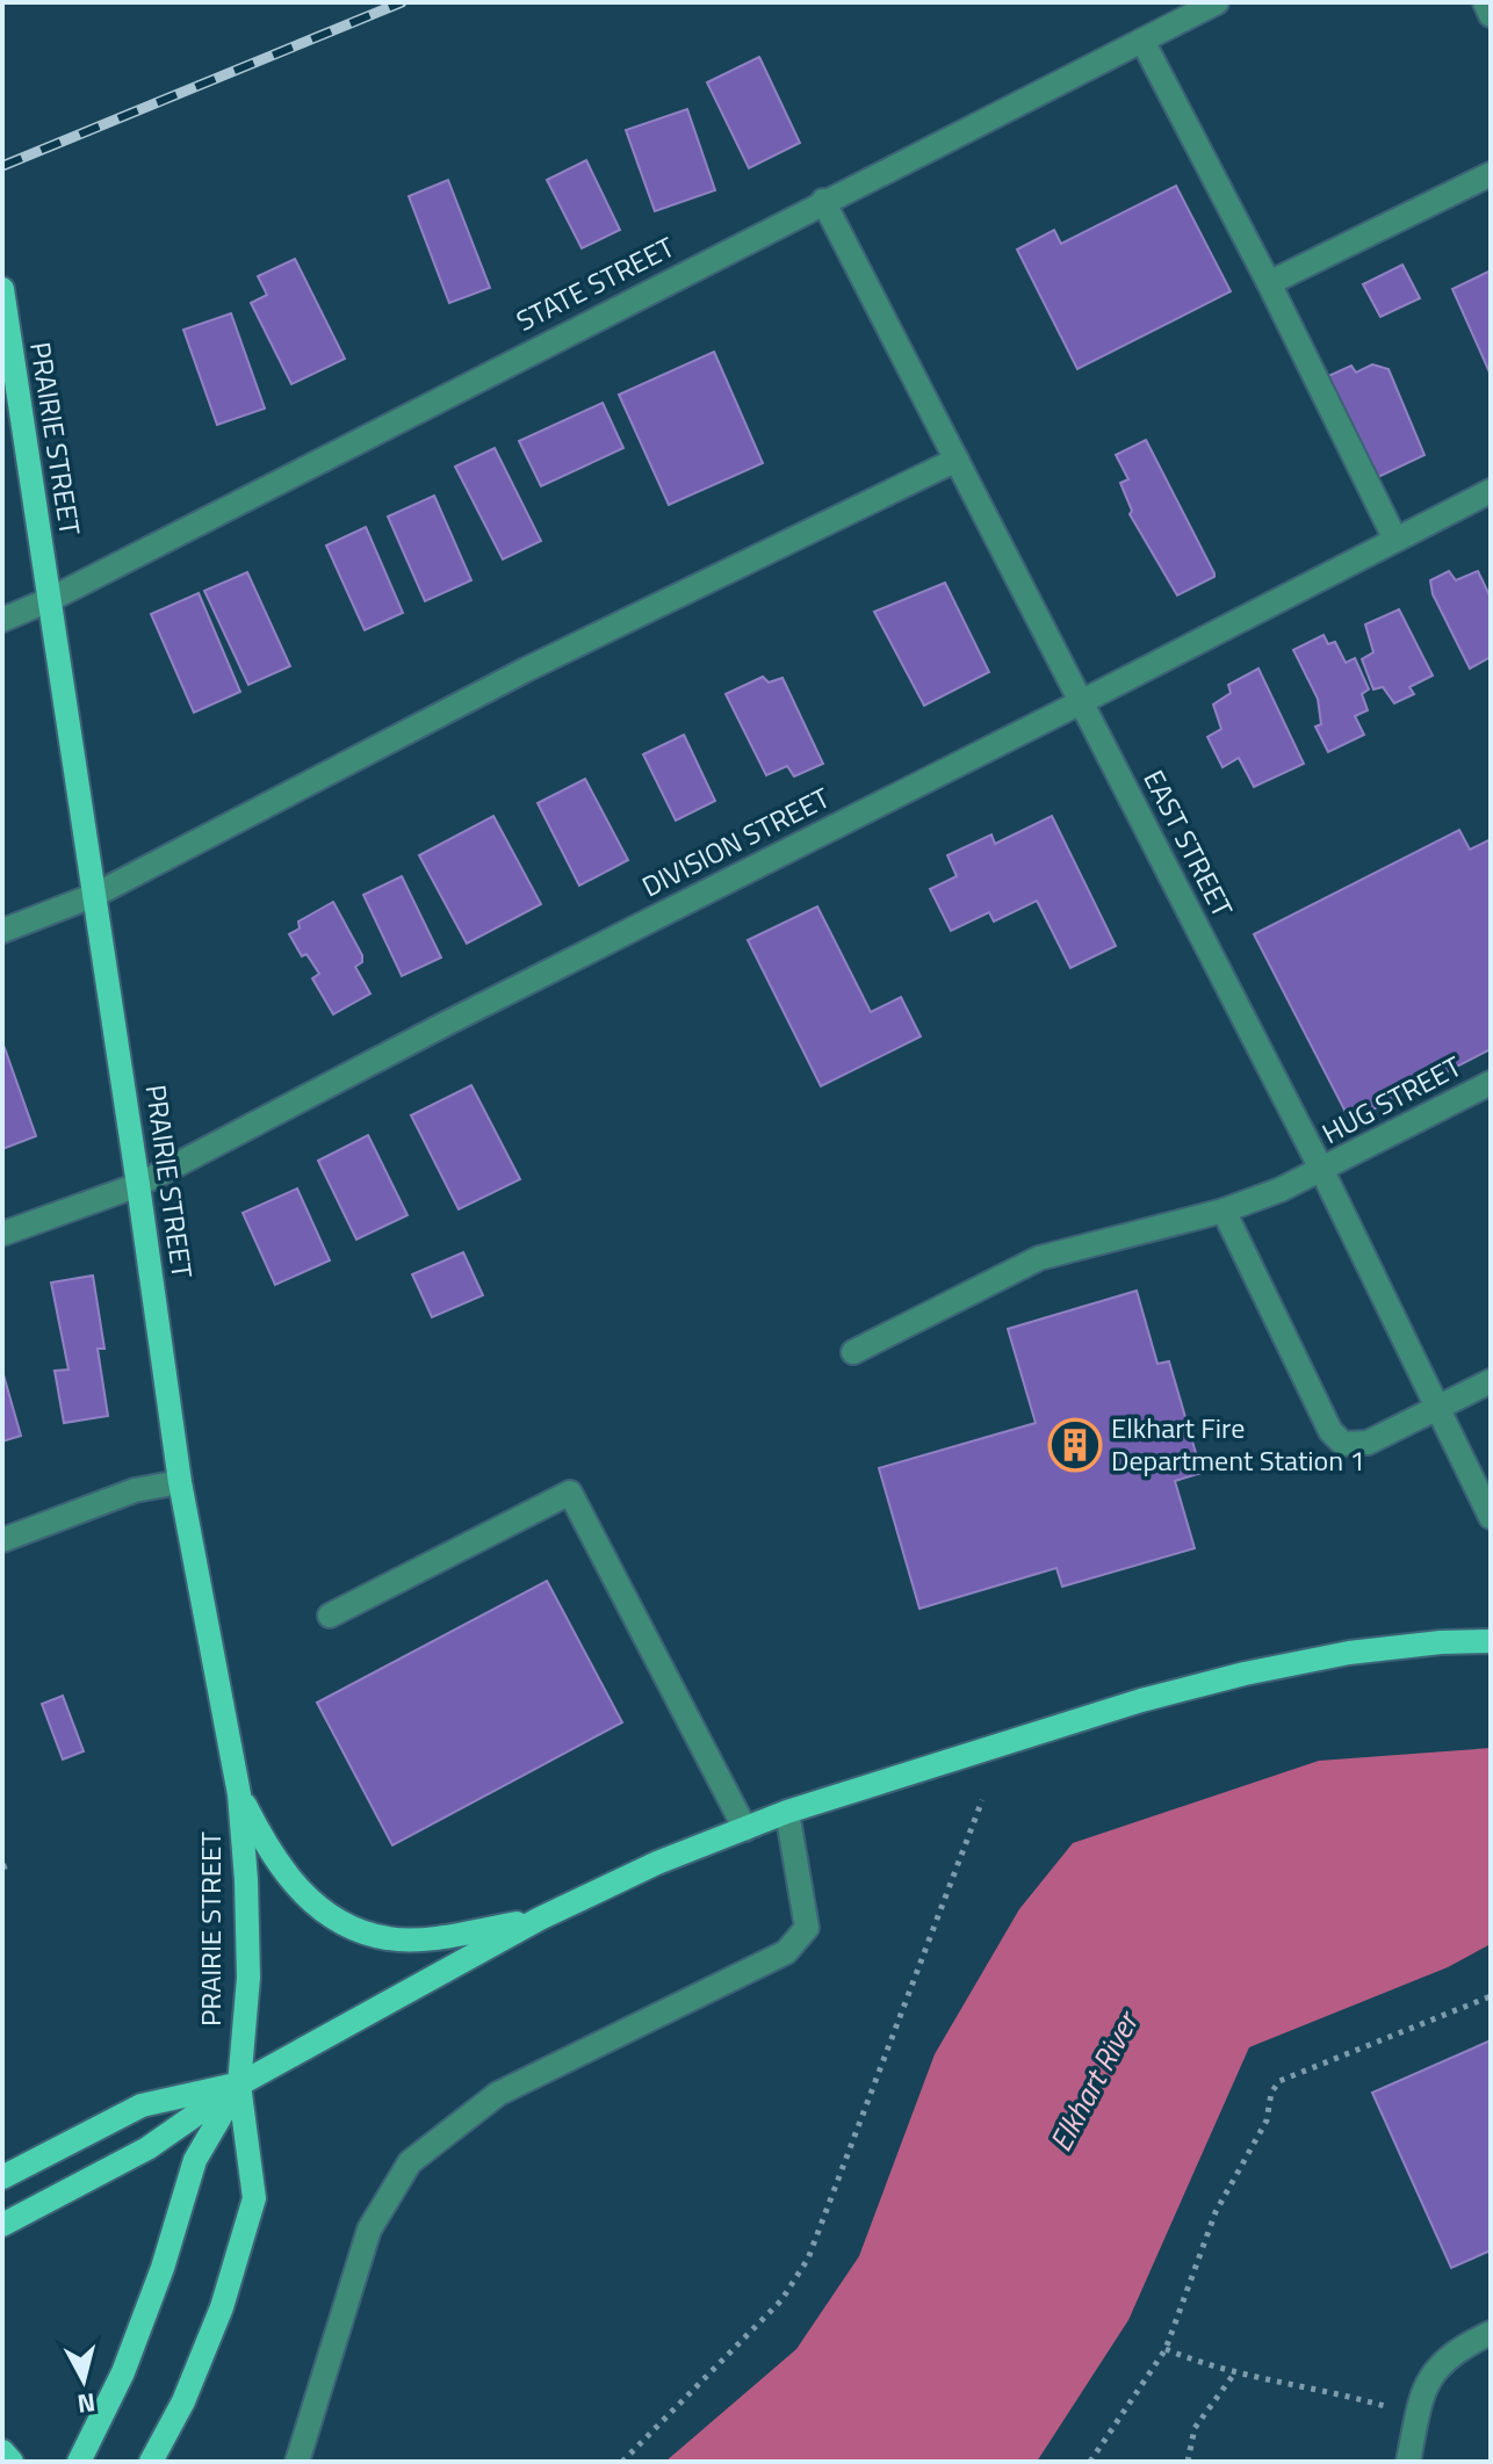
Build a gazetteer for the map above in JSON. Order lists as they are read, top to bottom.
{
  "streets": {
    "main road": ["PRAIRIE STREET"],
    "street": [
      "STATE STREET",
      "DIVISION STREET",
      "EAST STREET",
      "HUG STREET"
    ]
  },
  "crossings": [
    ["STATE STREET", "PRAIRIE STREET"],
    ["STATE STREET", "EAST STREET"],
    ["PRAIRIE STREET", "DIVISION STREET"],
    ["DIVISION STREET", "EAST STREET"],
    ["EAST STREET", "HUG STREET"]
  ],
  "water": ["Elkhart River"],
  "places": {
    "building": ["Elkhart Fire Department Station 1"]
  },
  "north": "bottom"
}
